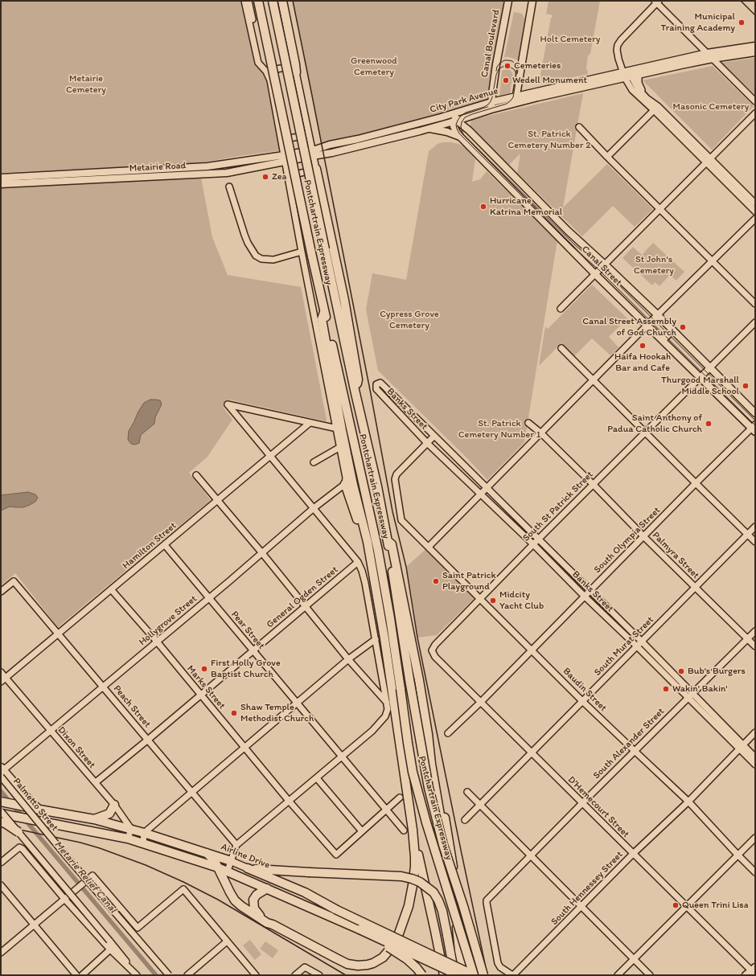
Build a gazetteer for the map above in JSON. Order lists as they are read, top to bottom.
{
  "streets": {
    "highway": ["Pontchartrain Expressway", "Airline Drive"],
    "main road": [
      "Canal Boulevard",
      "City Park Avenue",
      "Metairie Road",
      "Canal Street"
    ],
    "street": [
      "Banks Street",
      "South St Patrick Street",
      "South Olympia Street",
      "Hamilton Street",
      "Palmyra Street",
      "General Ogden Street",
      "Hollygrove Street",
      "Pear Street",
      "South Murat Street",
      "Marks Street",
      "Baudin Street",
      "Peach Street",
      "South Alexander Street",
      "Dixon Street",
      "Palmetto Street",
      "D'Hemecourt Street",
      "South Hennessey Street"
    ]
  },
  "crossings": [
    ["Canal Boulevard", "City Park Avenue"],
    ["City Park Avenue", "Metairie Road"],
    ["City Park Avenue", "Canal Street"],
    ["Pontchartrain Expressway", "Airline Drive"],
    ["Canal Street", "South St Patrick Street"],
    ["Canal Street", "South Olympia Street"],
    ["Banks Street", "South St Patrick Street"],
    ["Banks Street", "South Olympia Street"],
    ["Banks Street", "South Murat Street"],
    ["Banks Street", "Baudin Street"],
    ["Banks Street", "South Alexander Street"],
    ["Banks Street", "South Hennessey Street"],
    ["South St Patrick Street", "Palmyra Street"],
    ["South St Patrick Street", "Baudin Street"],
    ["South St Patrick Street", "D'Hemecourt Street"],
    ["South Olympia Street", "Palmyra Street"],
    ["South Olympia Street", "Baudin Street"],
    ["South Olympia Street", "D'Hemecourt Street"],
    ["Hamilton Street", "Pear Street"],
    ["Hamilton Street", "Marks Street"],
    ["Hamilton Street", "Peach Street"],
    ["Hamilton Street", "Dixon Street"],
    ["Palmyra Street", "South Murat Street"],
    ["Palmyra Street", "South Alexander Street"],
    ["General Ogden Street", "Pear Street"],
    ["General Ogden Street", "Marks Street"],
    ["General Ogden Street", "Peach Street"],
    ["General Ogden Street", "Dixon Street"],
    ["Hollygrove Street", "Pear Street"],
    ["Hollygrove Street", "Marks Street"],
    ["Hollygrove Street", "Peach Street"],
    ["Hollygrove Street", "Dixon Street"],
    ["Hollygrove Street", "Palmetto Street"],
    ["South Murat Street", "Baudin Street"],
    ["South Murat Street", "D'Hemecourt Street"],
    ["Baudin Street", "South Alexander Street"],
    ["Baudin Street", "South Hennessey Street"],
    ["South Alexander Street", "D'Hemecourt Street"],
    ["South Alexander Street", "South Hennessey Street"],
    ["Dixon Street", "Airline Drive"],
    ["D'Hemecourt Street", "South Hennessey Street"]
  ],
  "water": ["Metarie Relief Canal"],
  "parks": [
    "Holt Cemetery",
    "Greenwood Cemetery",
    "Metairie Cemetery",
    "Masonic Cemetery",
    "St. Patrick Cemetery Number 2",
    "St John's Cemetery",
    "Cypress Grove Cemetery",
    "St. Patrick Cemetery Number 1"
  ],
  "places": [
    "Municipal Training Academy",
    "Cemeteries",
    "Wedell Monument",
    "Zea",
    "Hurricane Katrina Memorial",
    "Canal Street Assembly of God Church",
    "Haifa Hookah Bar and Cafe",
    "Thurgood Marshall Middle School",
    "Saint Anthony of Padua Catholic Church",
    "Saint Patrick Playground",
    "Midcity Yacht Club",
    "First Holly Grove Baptist Church",
    "Bub's Burgers",
    "Wakin' Bakin'",
    "Shaw Temple Methodist Church",
    "Queen Trini Lisa"
  ]
}
